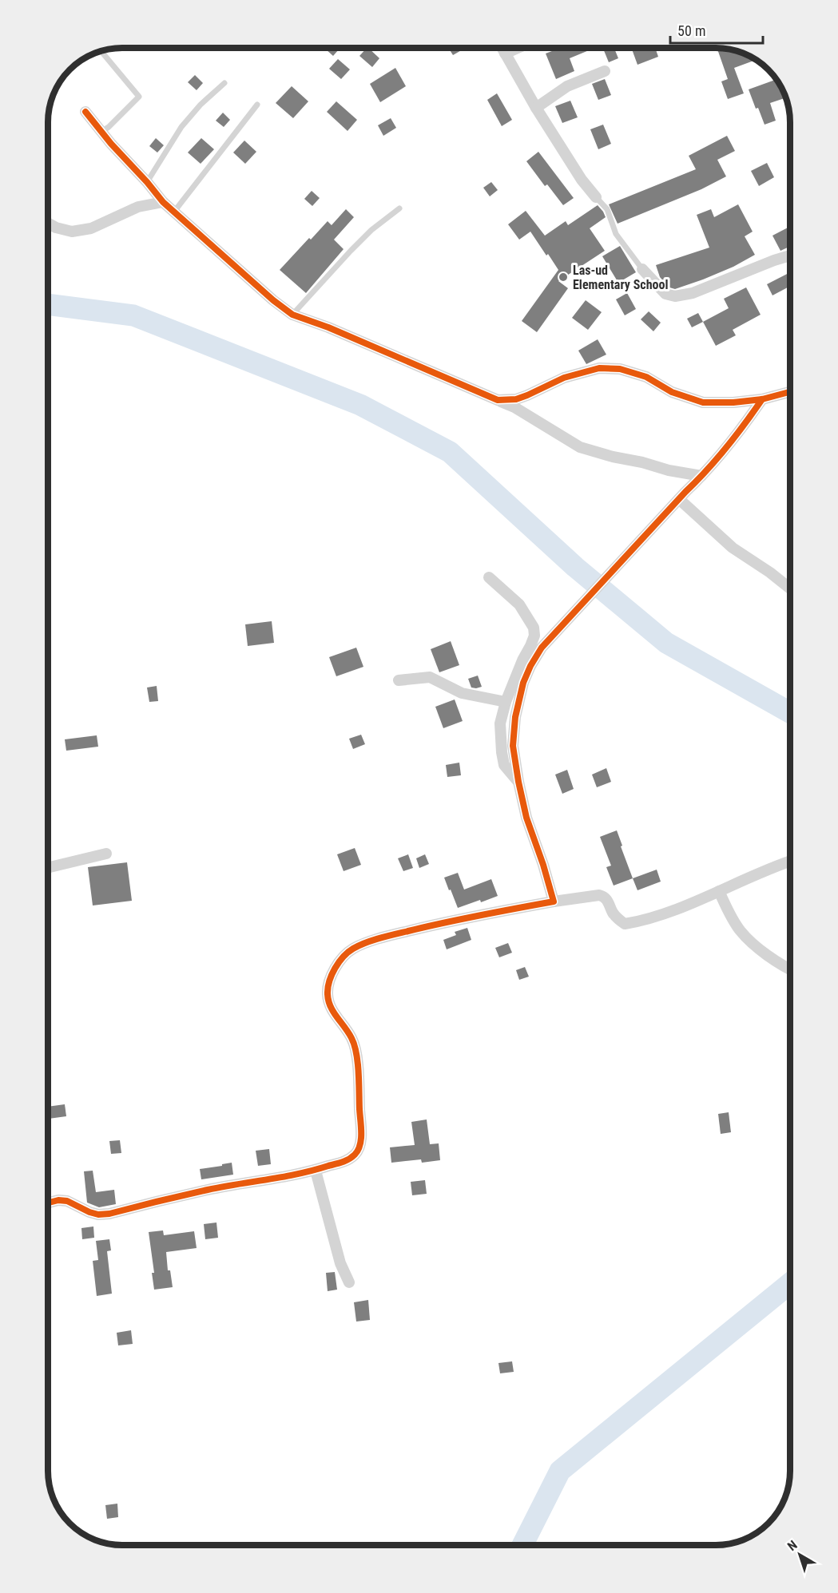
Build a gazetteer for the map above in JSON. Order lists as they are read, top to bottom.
{
  "places": ["Las-ud Elementary School"],
  "scale_bar": "50 m",
  "north": "top left"
}
